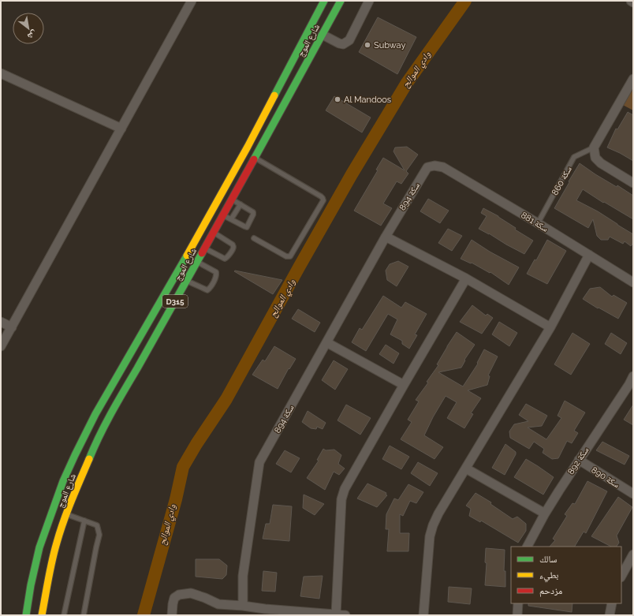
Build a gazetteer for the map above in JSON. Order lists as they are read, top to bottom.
{
  "streets": {
    "main road": ["شارع الموج", "D315"],
    "street": [
      "سكة 894",
      "سكة 881",
      "سكة 892",
      "سكة 890"
    ],
    "lane": ["سكة 860"]
  },
  "crossings": [
    ["سكة 860", "سكة 881"],
    ["سكة 894", "سكة 881"],
    ["سكة 892", "سكة 890"]
  ],
  "water": ["وادي الموالح"],
  "places": ["Subway", "Al Mandoos"],
  "legend": ["سالك", "بطيء", "مزدحم"],
  "north": "bottom right"
}
